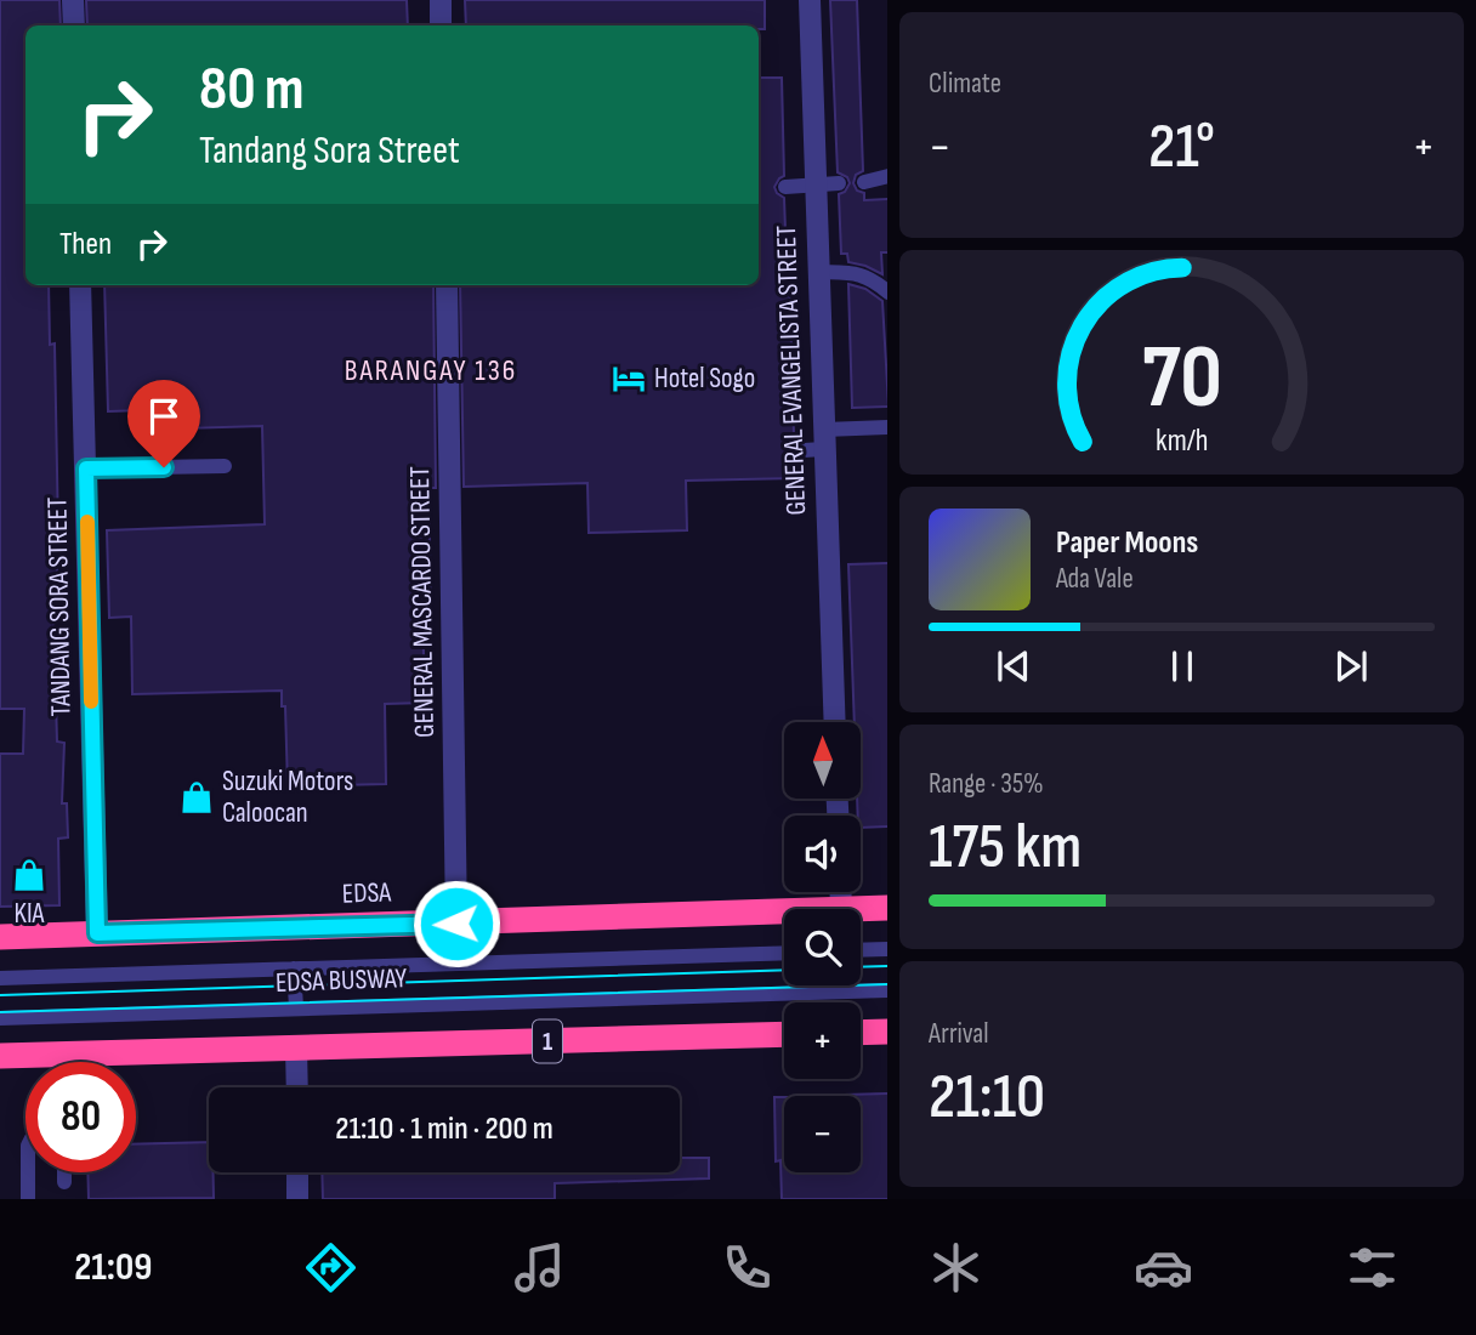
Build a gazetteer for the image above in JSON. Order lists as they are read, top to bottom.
{
  "streets": {
    "highway": ["EDSA", "1"],
    "street": ["GENERAL EVANGELISTA STREET", "GENERAL MASCARDO STREET", "TANDANG SORA STREET"],
    "lane": ["EDSA BUSWAY"]
  },
  "crossings": [
    ["GENERAL MASCARDO STREET", "EDSA"],
    ["TANDANG SORA STREET", "EDSA"]
  ],
  "districts": ["BARANGAY 136"],
  "places": {
    "hotel": ["Hotel Sogo"],
    "shop": ["Suzuki Motors Caloocan", "KIA"]
  },
  "north": "top",
  "page": {
    "tile": [
      "Climate",
      ["Range · 35%", "175 km"],
      ["Arrival", "21:10"]
    ],
    "turn": ["80 m", "Tandang Sora Street"],
    "heat": ["−", "21°", "+"],
    "then": "Then",
    "song": ["Paper Moons", "Ada Vale"],
    "map_buttons": ["+", "−"],
    "limit": "80",
    "trip": "21:10 · 1 min · 200 m",
    "tabs": "21:09",
    "gauge": ["70", "km/h"]
  }
}
